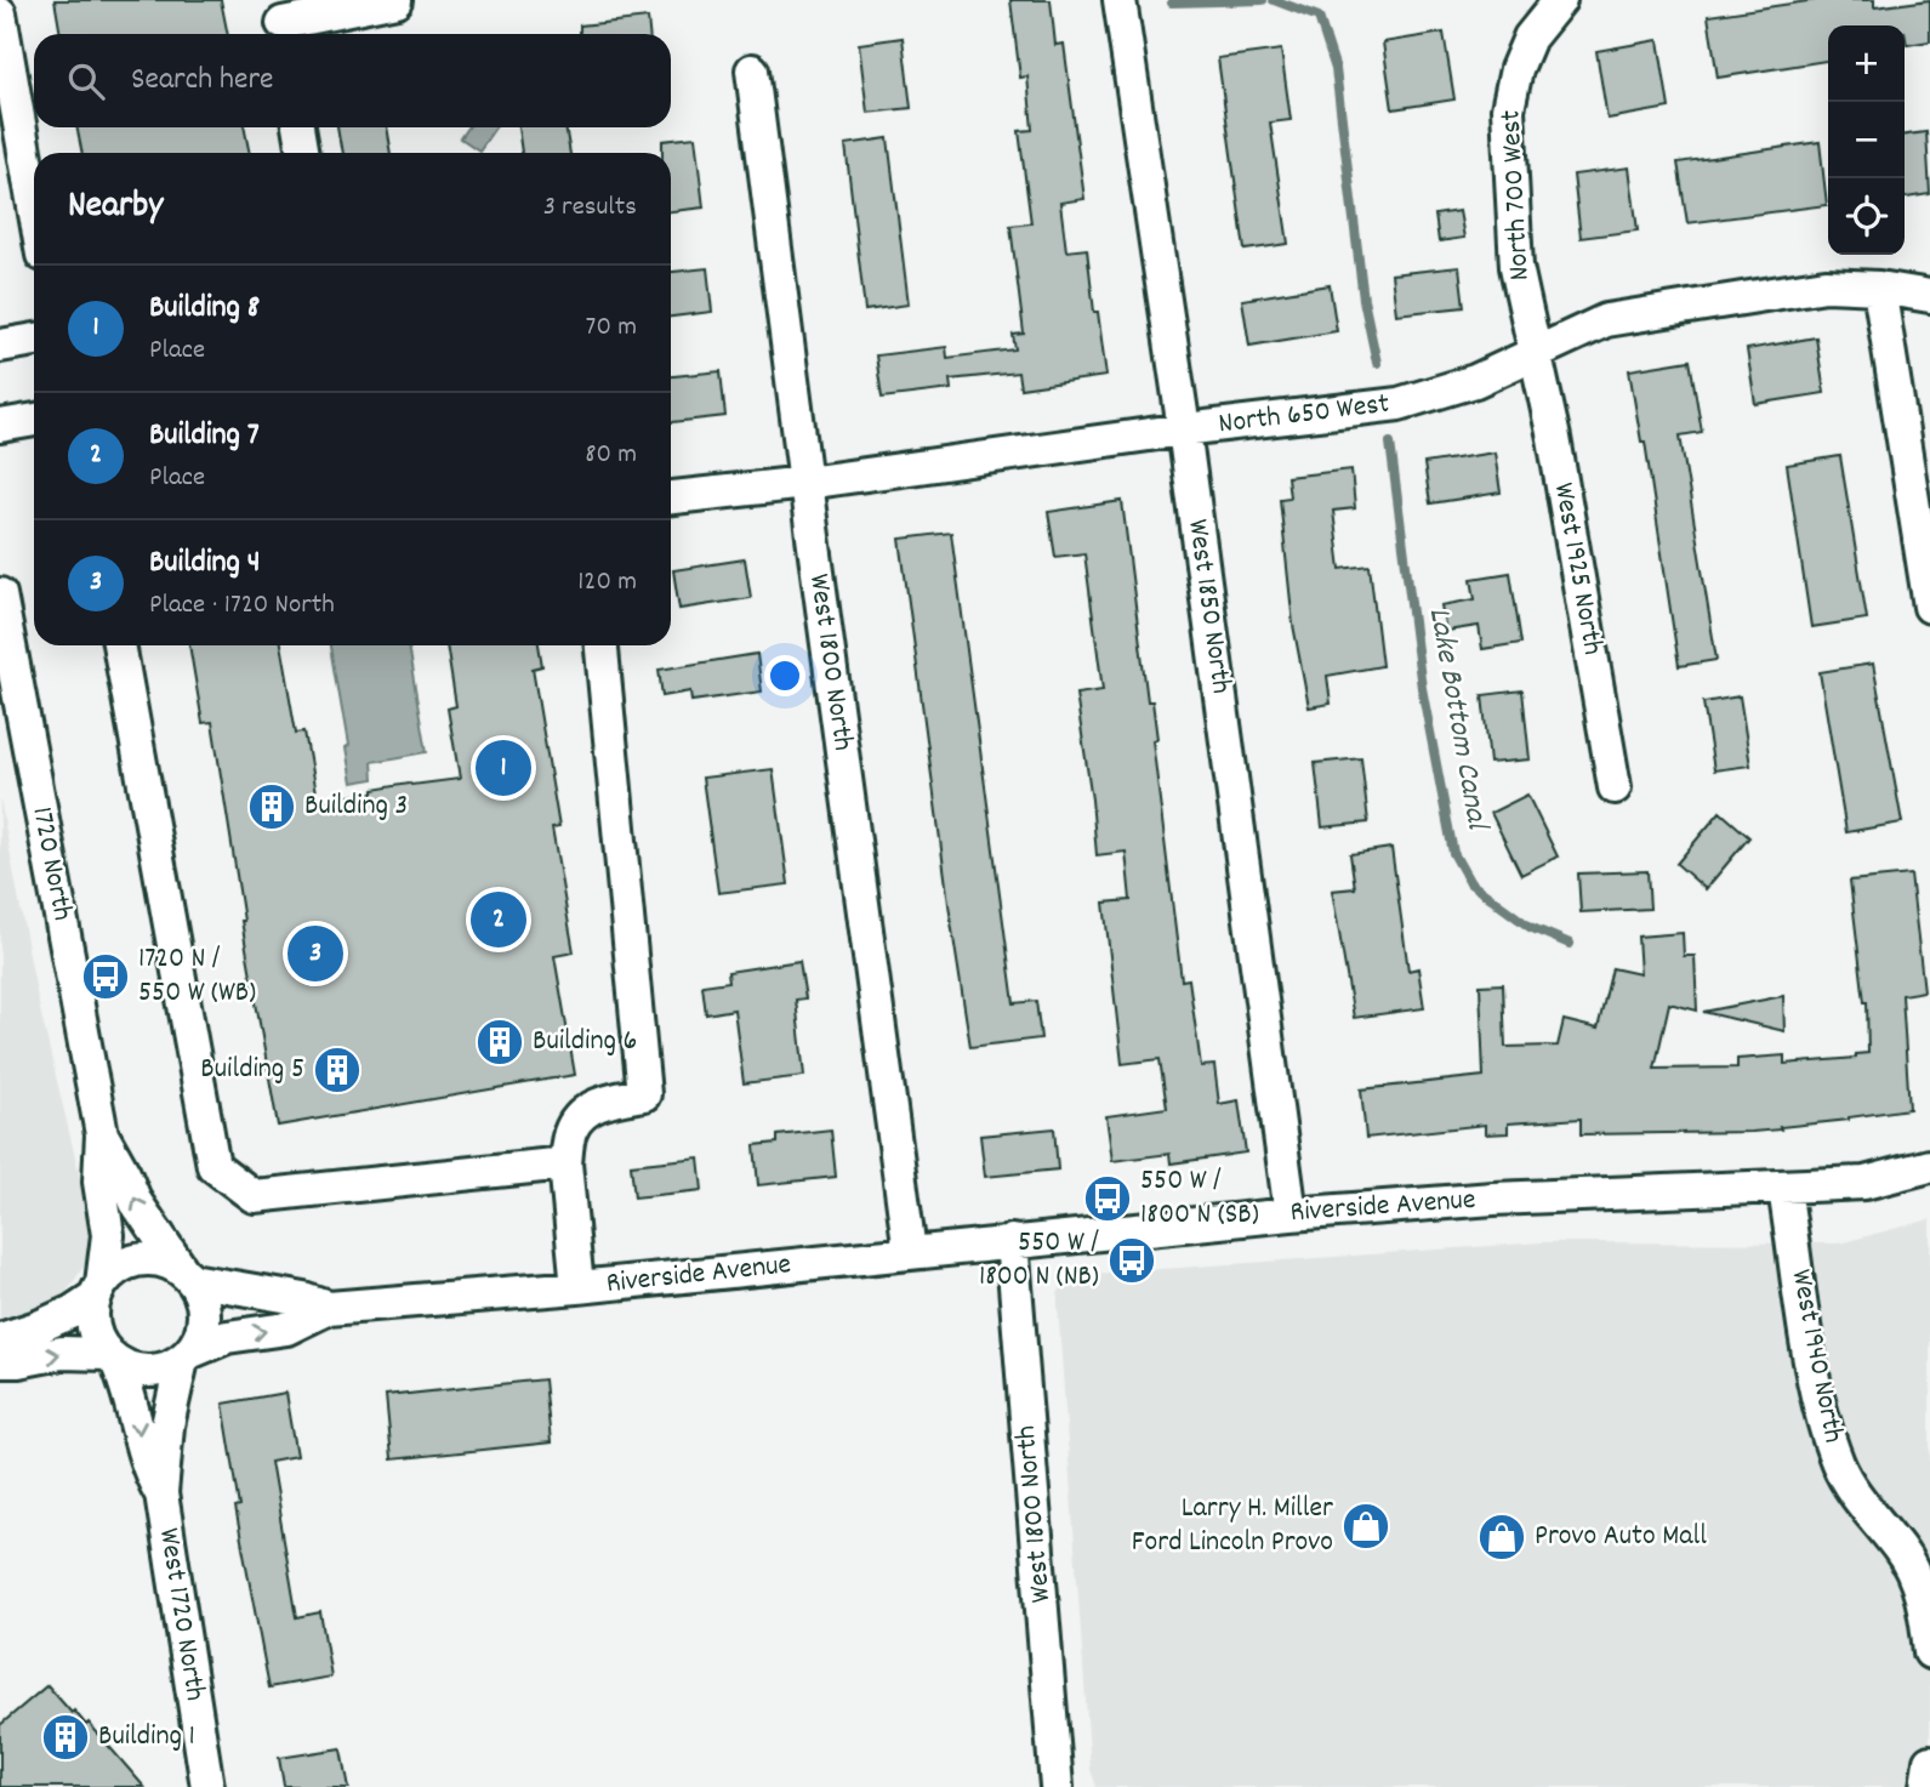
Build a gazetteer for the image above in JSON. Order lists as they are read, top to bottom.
{
  "streets": {
    "street": [
      "North 700 West",
      "North 650 West",
      "West 1925 North",
      "West 1850 North",
      "West 1800 North",
      "1720 North",
      "Riverside Avenue",
      "West 1940 North",
      "West 1720 North"
    ]
  },
  "crossings": [
    ["North 700 West", "North 650 West"],
    ["North 700 West", "West 1925 North"],
    ["North 650 West", "West 1925 North"],
    ["North 650 West", "West 1850 North"],
    ["North 650 West", "West 1800 North"],
    ["West 1850 North", "Riverside Avenue"],
    ["West 1800 North", "Riverside Avenue"],
    ["1720 North", "Riverside Avenue"],
    ["1720 North", "West 1720 North"],
    ["Riverside Avenue", "West 1940 North"],
    ["Riverside Avenue", "West 1720 North"]
  ],
  "water": ["Lake Bottom Canal"],
  "places": {
    "building": [
      "Building 3",
      "Building 6",
      "Building 5",
      "Building 1"
    ],
    "bus stop": ["1720 N / 550 W (WB)", "550 W / 1800 N (SB)", "550 W / 1800 N (NB)"],
    "shop": ["Larry H. Miller Ford Lincoln Provo", "Provo Auto Mall"]
  },
  "page": {
    "map_buttons": ["+", "−"],
    "search": "Search here",
    "heading": ["Nearby", "3 results"],
    "list": [
      {
        "mark": "1",
        "name": "Building 8",
        "note": "Place",
        "value": "70 m"
      },
      {
        "mark": "2",
        "name": "Building 7",
        "note": "Place",
        "value": "80 m"
      },
      {
        "mark": "3",
        "name": "Building 4",
        "note": "Place · 1720 North",
        "value": "120 m"
      }
    ],
    "pins": ["1", "2", "3"]
  }
}
